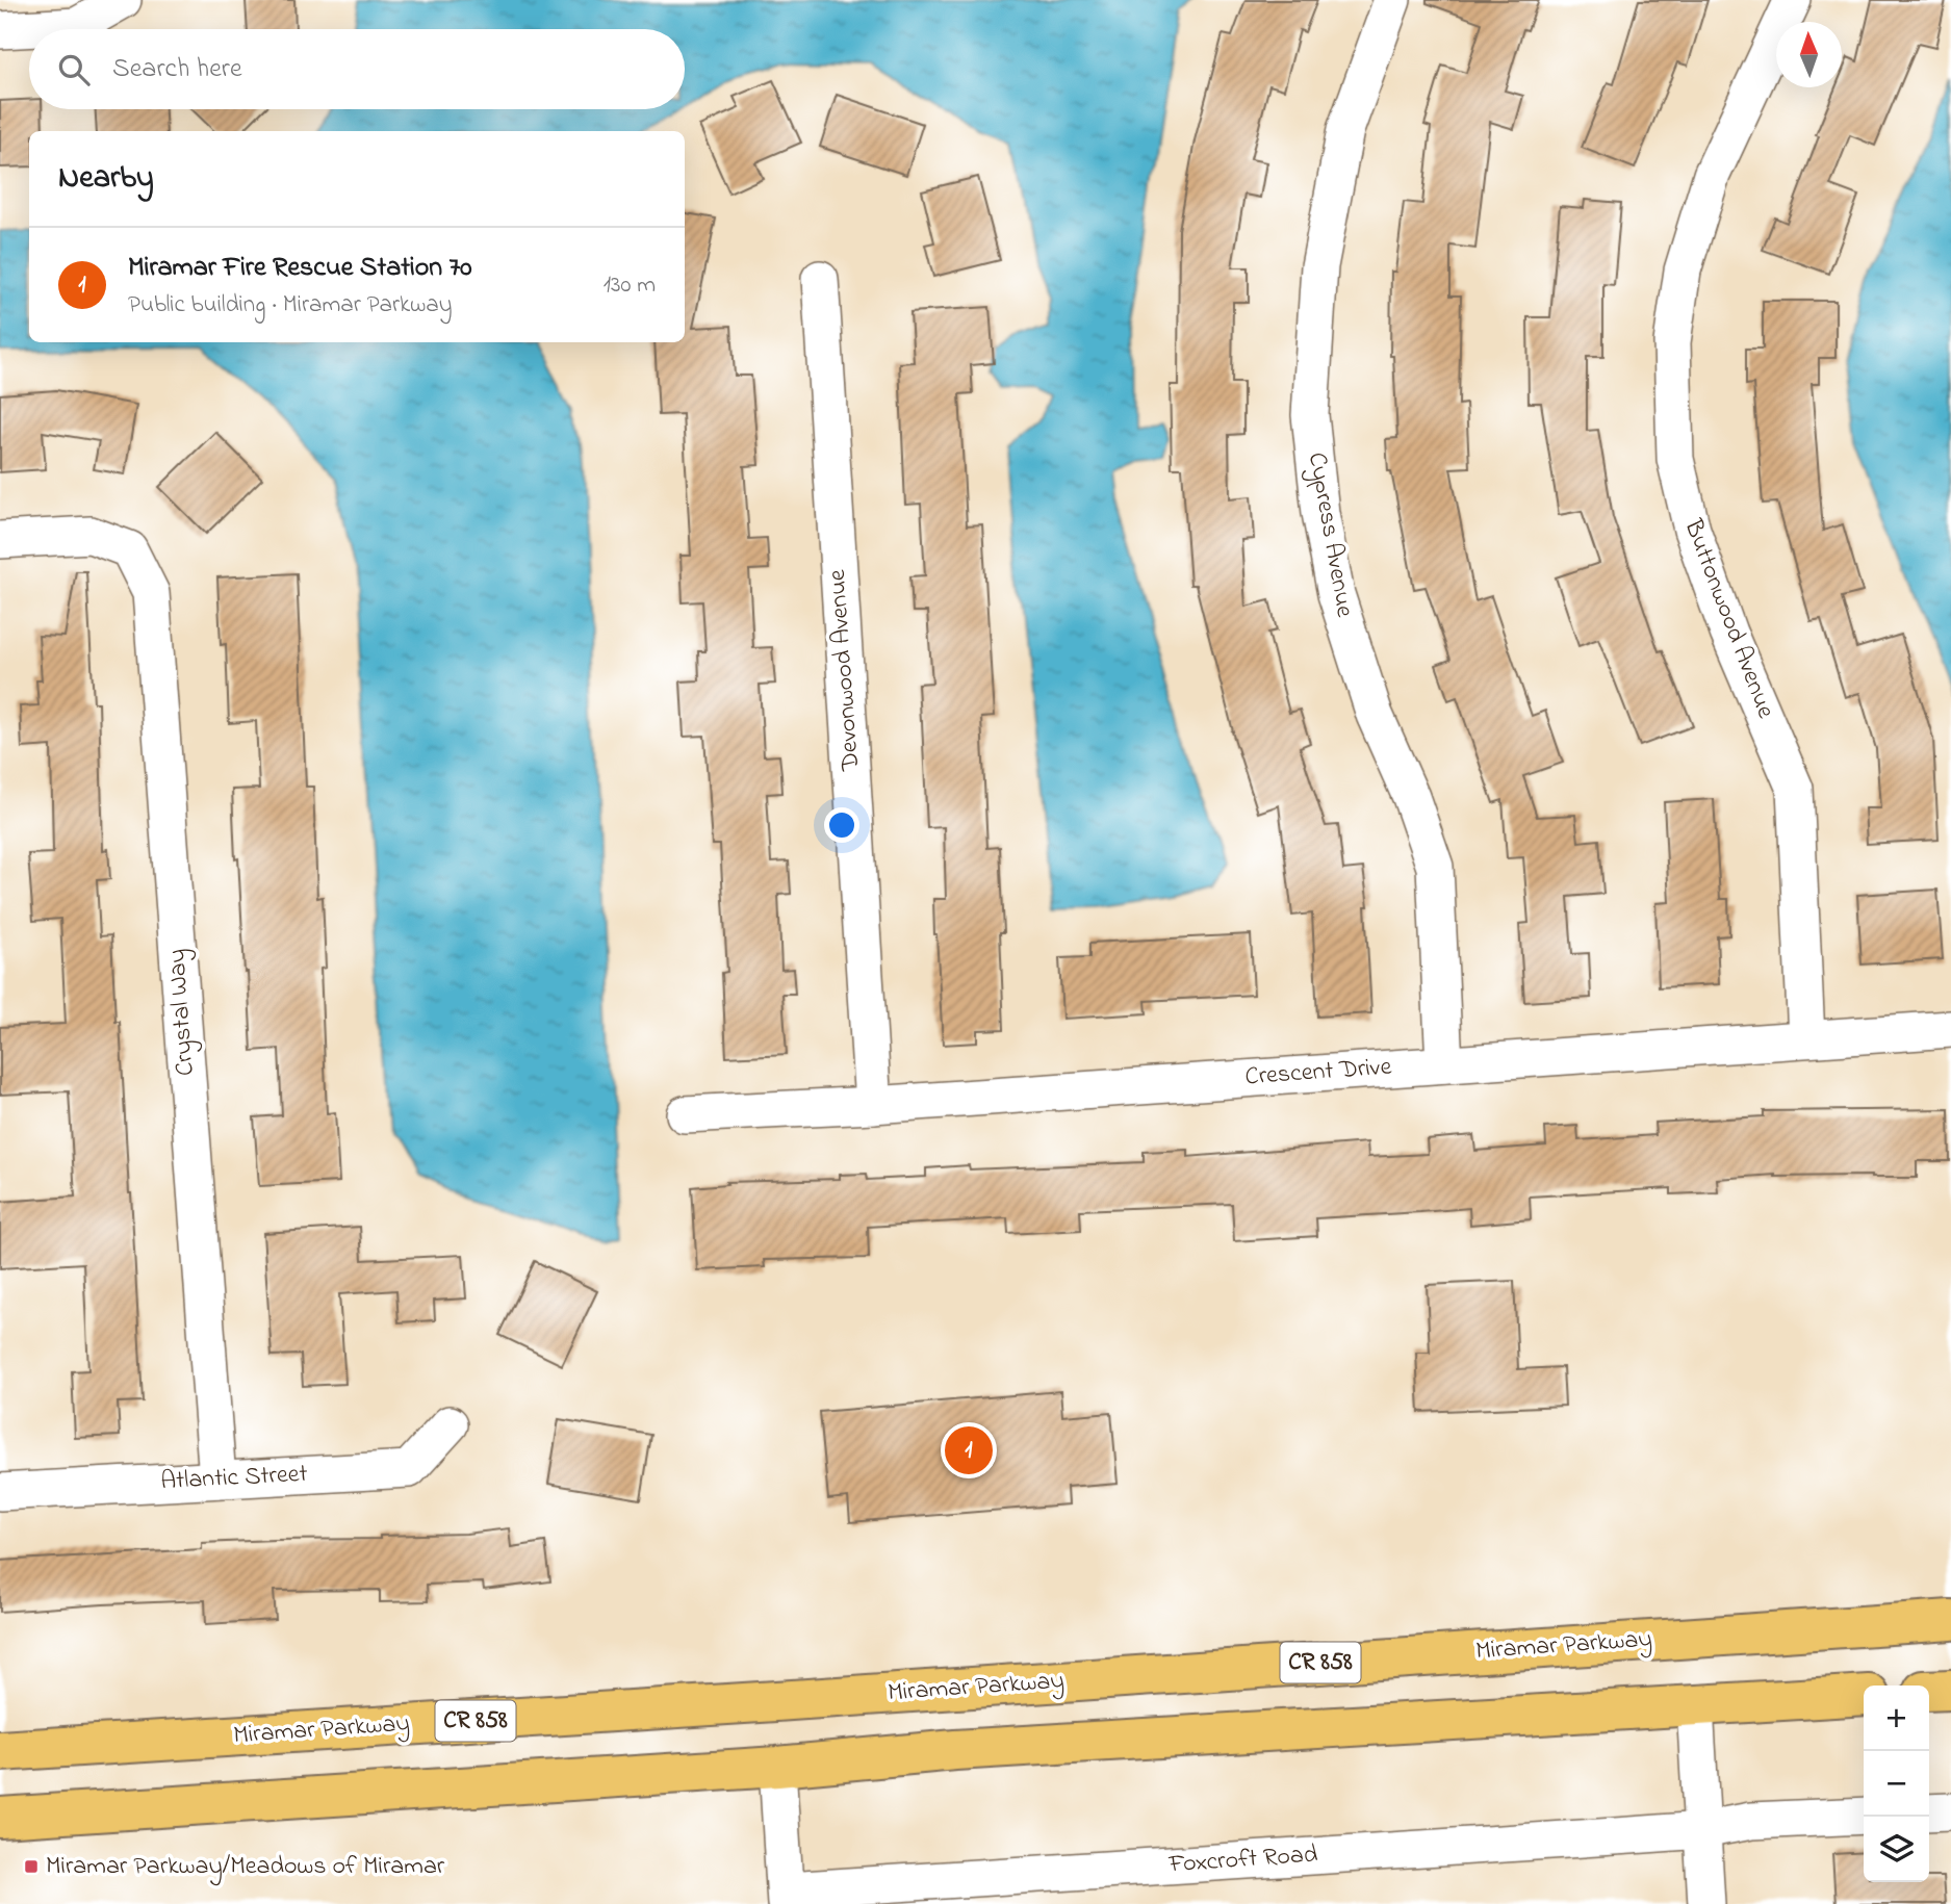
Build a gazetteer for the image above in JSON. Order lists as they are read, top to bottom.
{
  "streets": {
    "main road": ["Miramar Parkway", "CR 858"],
    "street": [
      "Cypress Avenue",
      "Buttonwood Avenue",
      "Devonwood Avenue",
      "Crystal Way",
      "Crescent Drive",
      "Atlantic Street",
      "Foxcroft Road"
    ]
  },
  "crossings": [
    ["Cypress Avenue", "Crescent Drive"],
    ["Buttonwood Avenue", "Crescent Drive"],
    ["Devonwood Avenue", "Crescent Drive"],
    ["Crystal Way", "Atlantic Street"]
  ],
  "places": {
    "transit": ["Miramar Parkway/Meadows of Miramar"]
  },
  "north": "top",
  "page": {
    "search": "Search here",
    "heading": "Nearby",
    "list": [
      {
        "mark": "1",
        "name": "Miramar Fire Rescue Station 70",
        "note": "Public building · Miramar Parkway",
        "value": "130 m"
      }
    ],
    "pins": "1",
    "map_buttons": ["+", "−"]
  }
}
